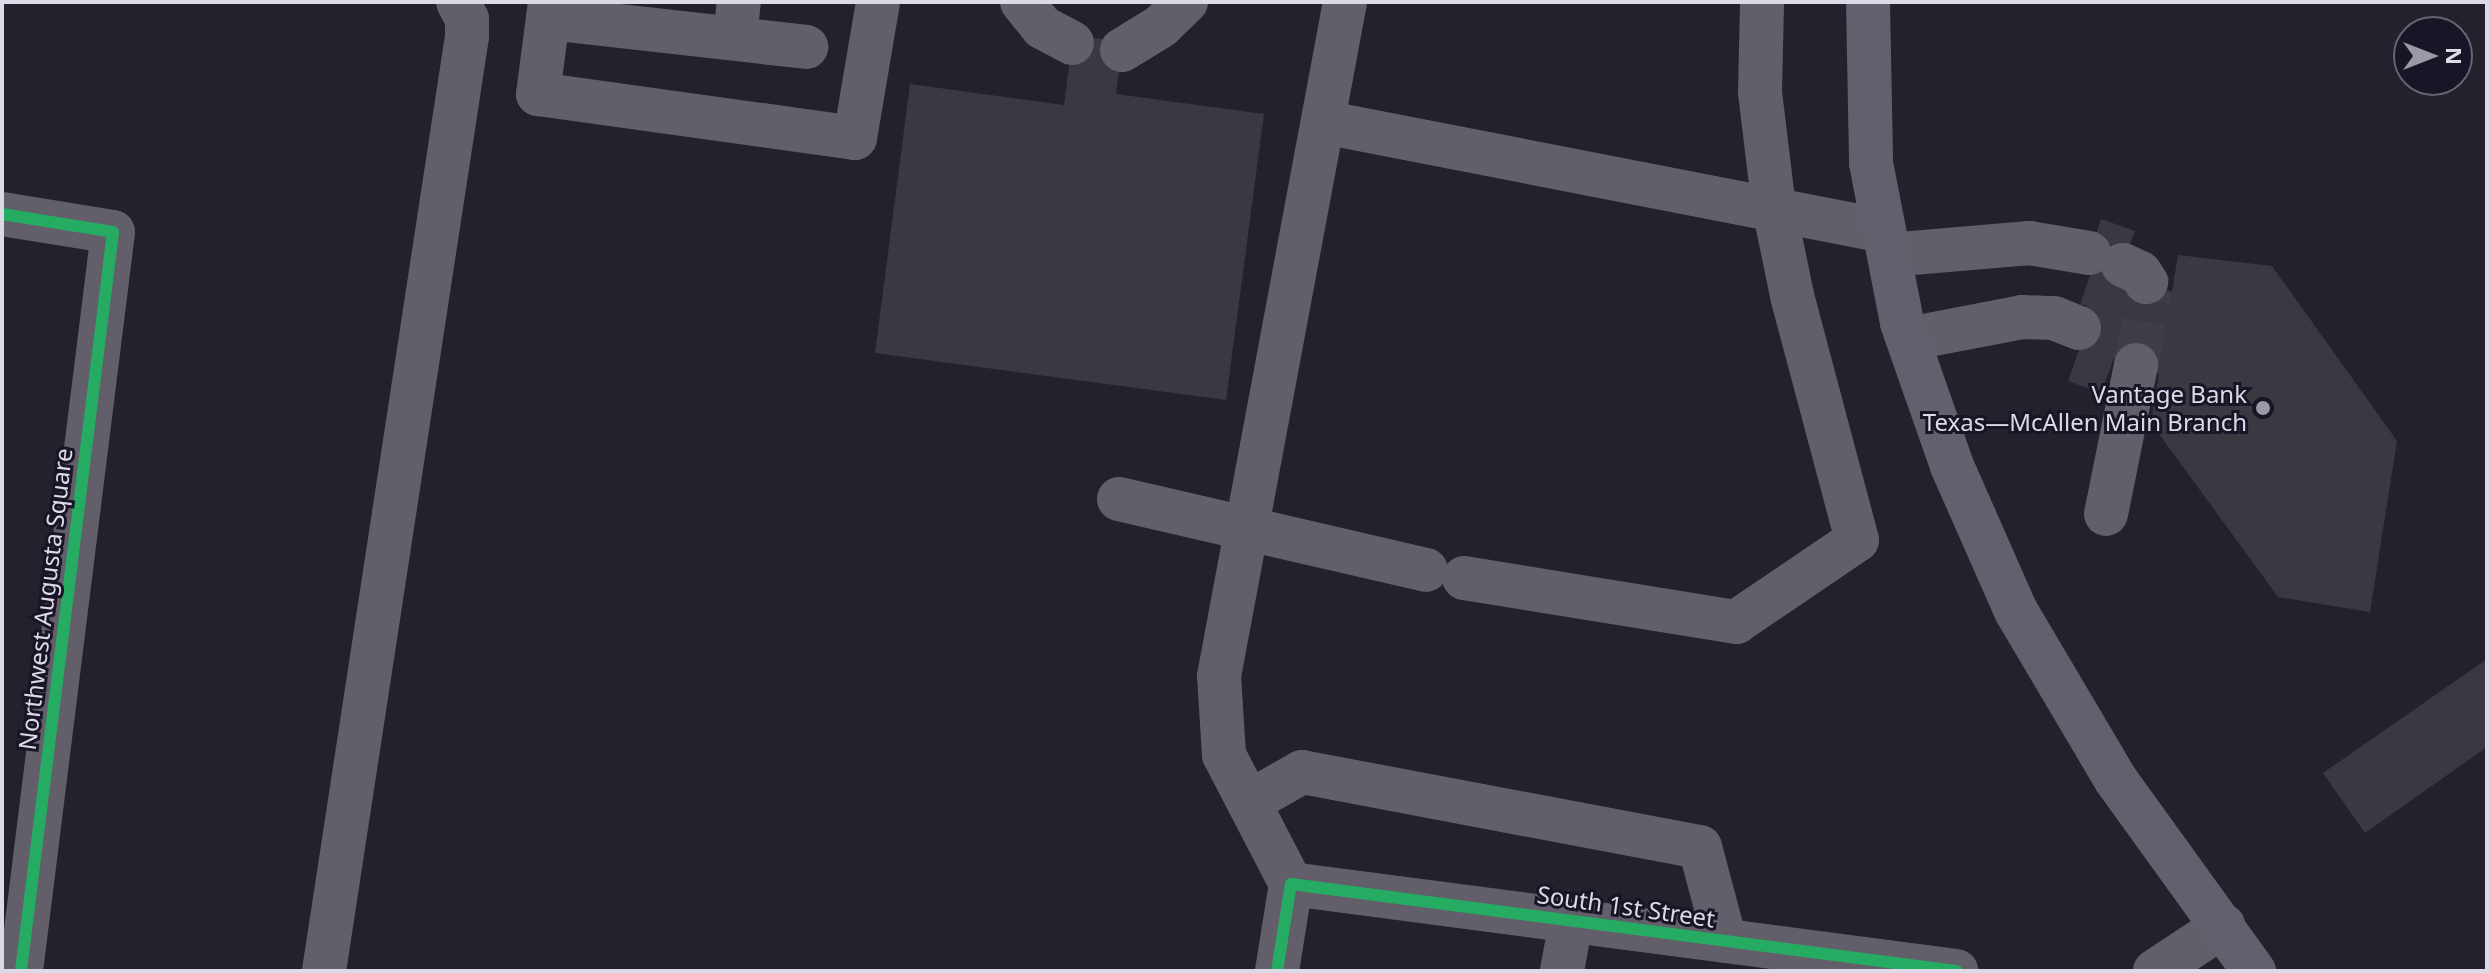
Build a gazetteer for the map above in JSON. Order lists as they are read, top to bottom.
{
  "streets": {
    "street": ["Northwest Augusta Square", "South 1st Street"]
  },
  "places": ["Vantage Bank Texas—McAllen Main Branch"],
  "north": "right"
}
